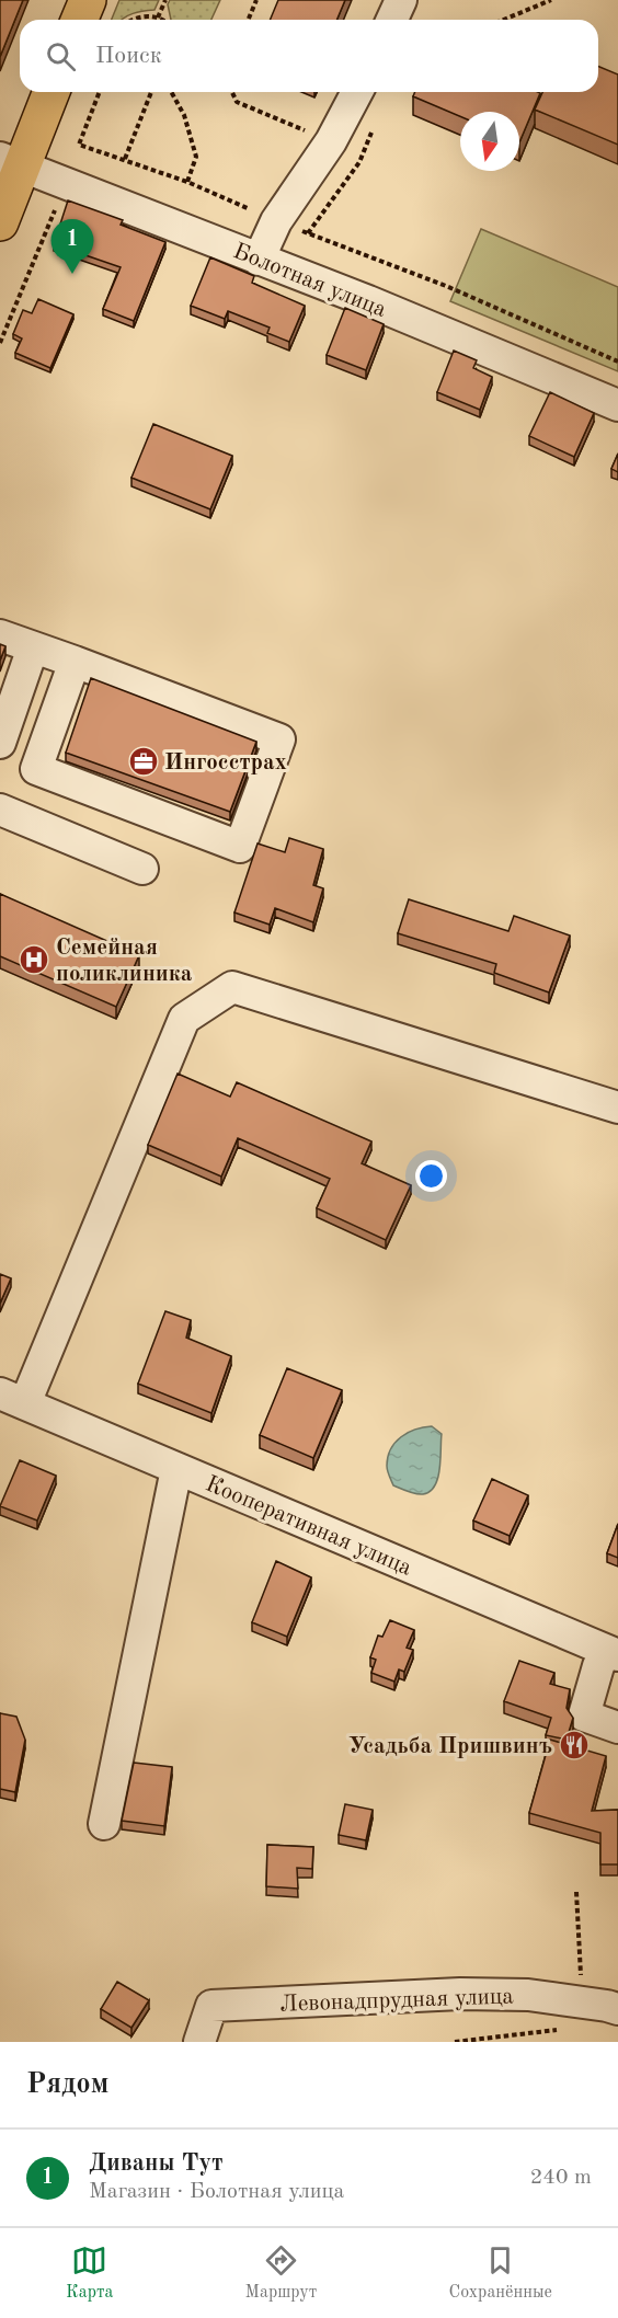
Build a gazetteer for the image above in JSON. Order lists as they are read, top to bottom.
{
  "streets": {
    "street": ["Болотная улица", "Кооперативная улица", "Левонадпрудная улица"]
  },
  "places": {
    "office": ["Ингосстрах"],
    "hospital": ["Семейная поликлиника"],
    "restaurant": ["Усадьба Пришвинъ"]
  },
  "north": "bottom",
  "page": {
    "search": "Поиск",
    "pins": "1",
    "heading": "Рядом",
    "list": [
      {
        "mark": "1",
        "name": "Диваны Тут",
        "note": "Магазин · Болотная улица",
        "value": "240 m"
      }
    ],
    "nav": ["Карта", "Маршрут", "Сохранённые"]
  }
}
